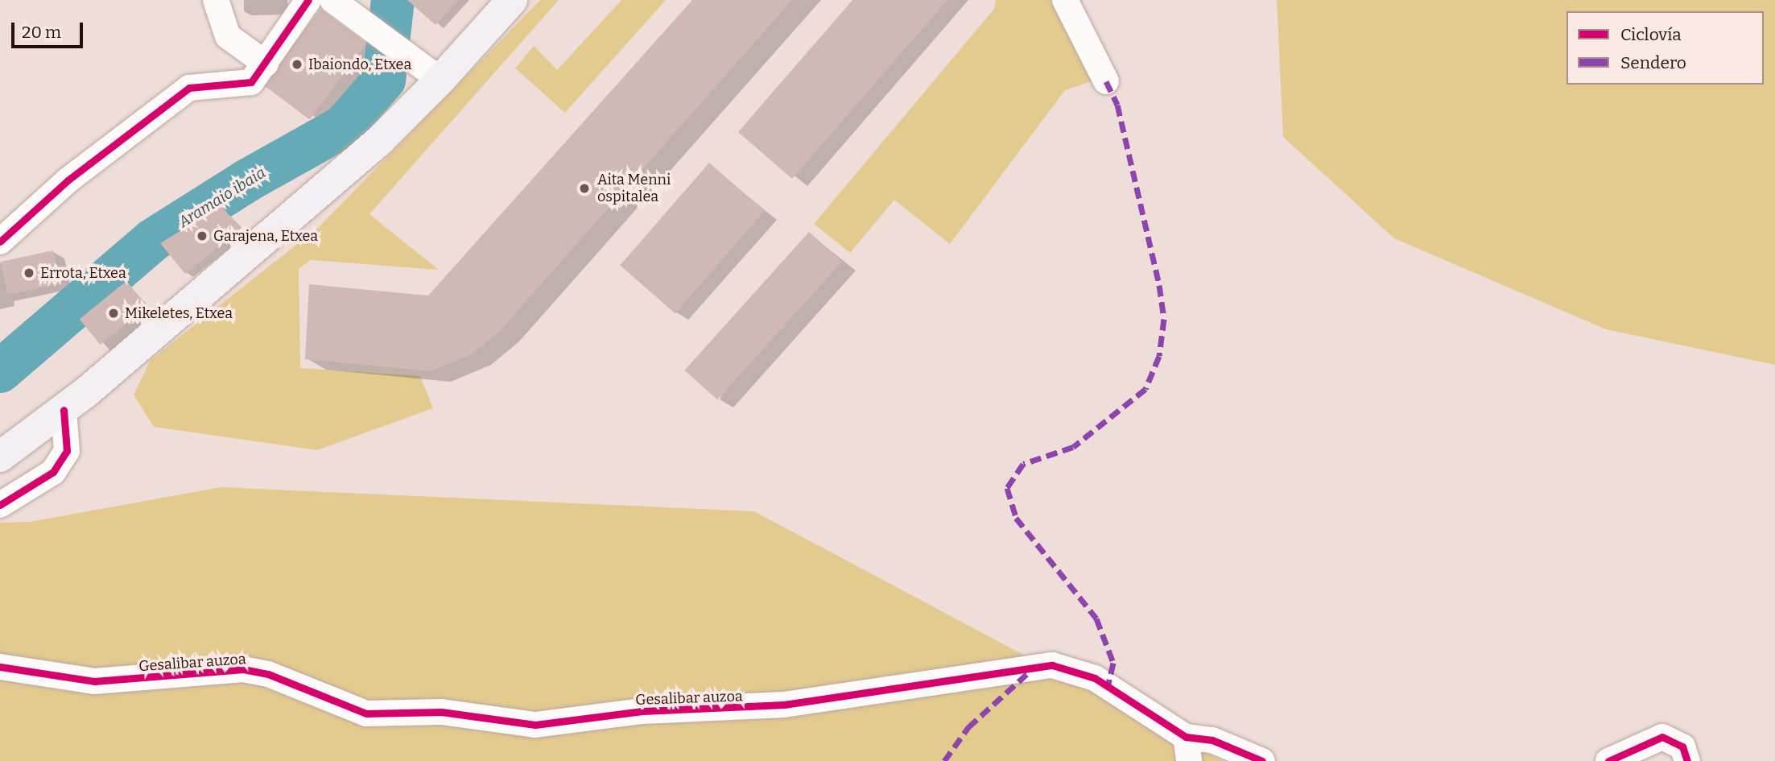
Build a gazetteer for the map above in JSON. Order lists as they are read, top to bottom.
{
  "streets": {
    "street": ["Gesalibar auzoa"]
  },
  "water": ["Aramaio ibaia"],
  "places": [
    "Ibaiondo, Etxea",
    "Aita Menni ospitalea",
    "Garajena, Etxea",
    "Errota, Etxea",
    "Mikeletes, Etxea"
  ],
  "legend": ["Ciclovía", "Sendero"],
  "scale_bar": "20 m"
}
